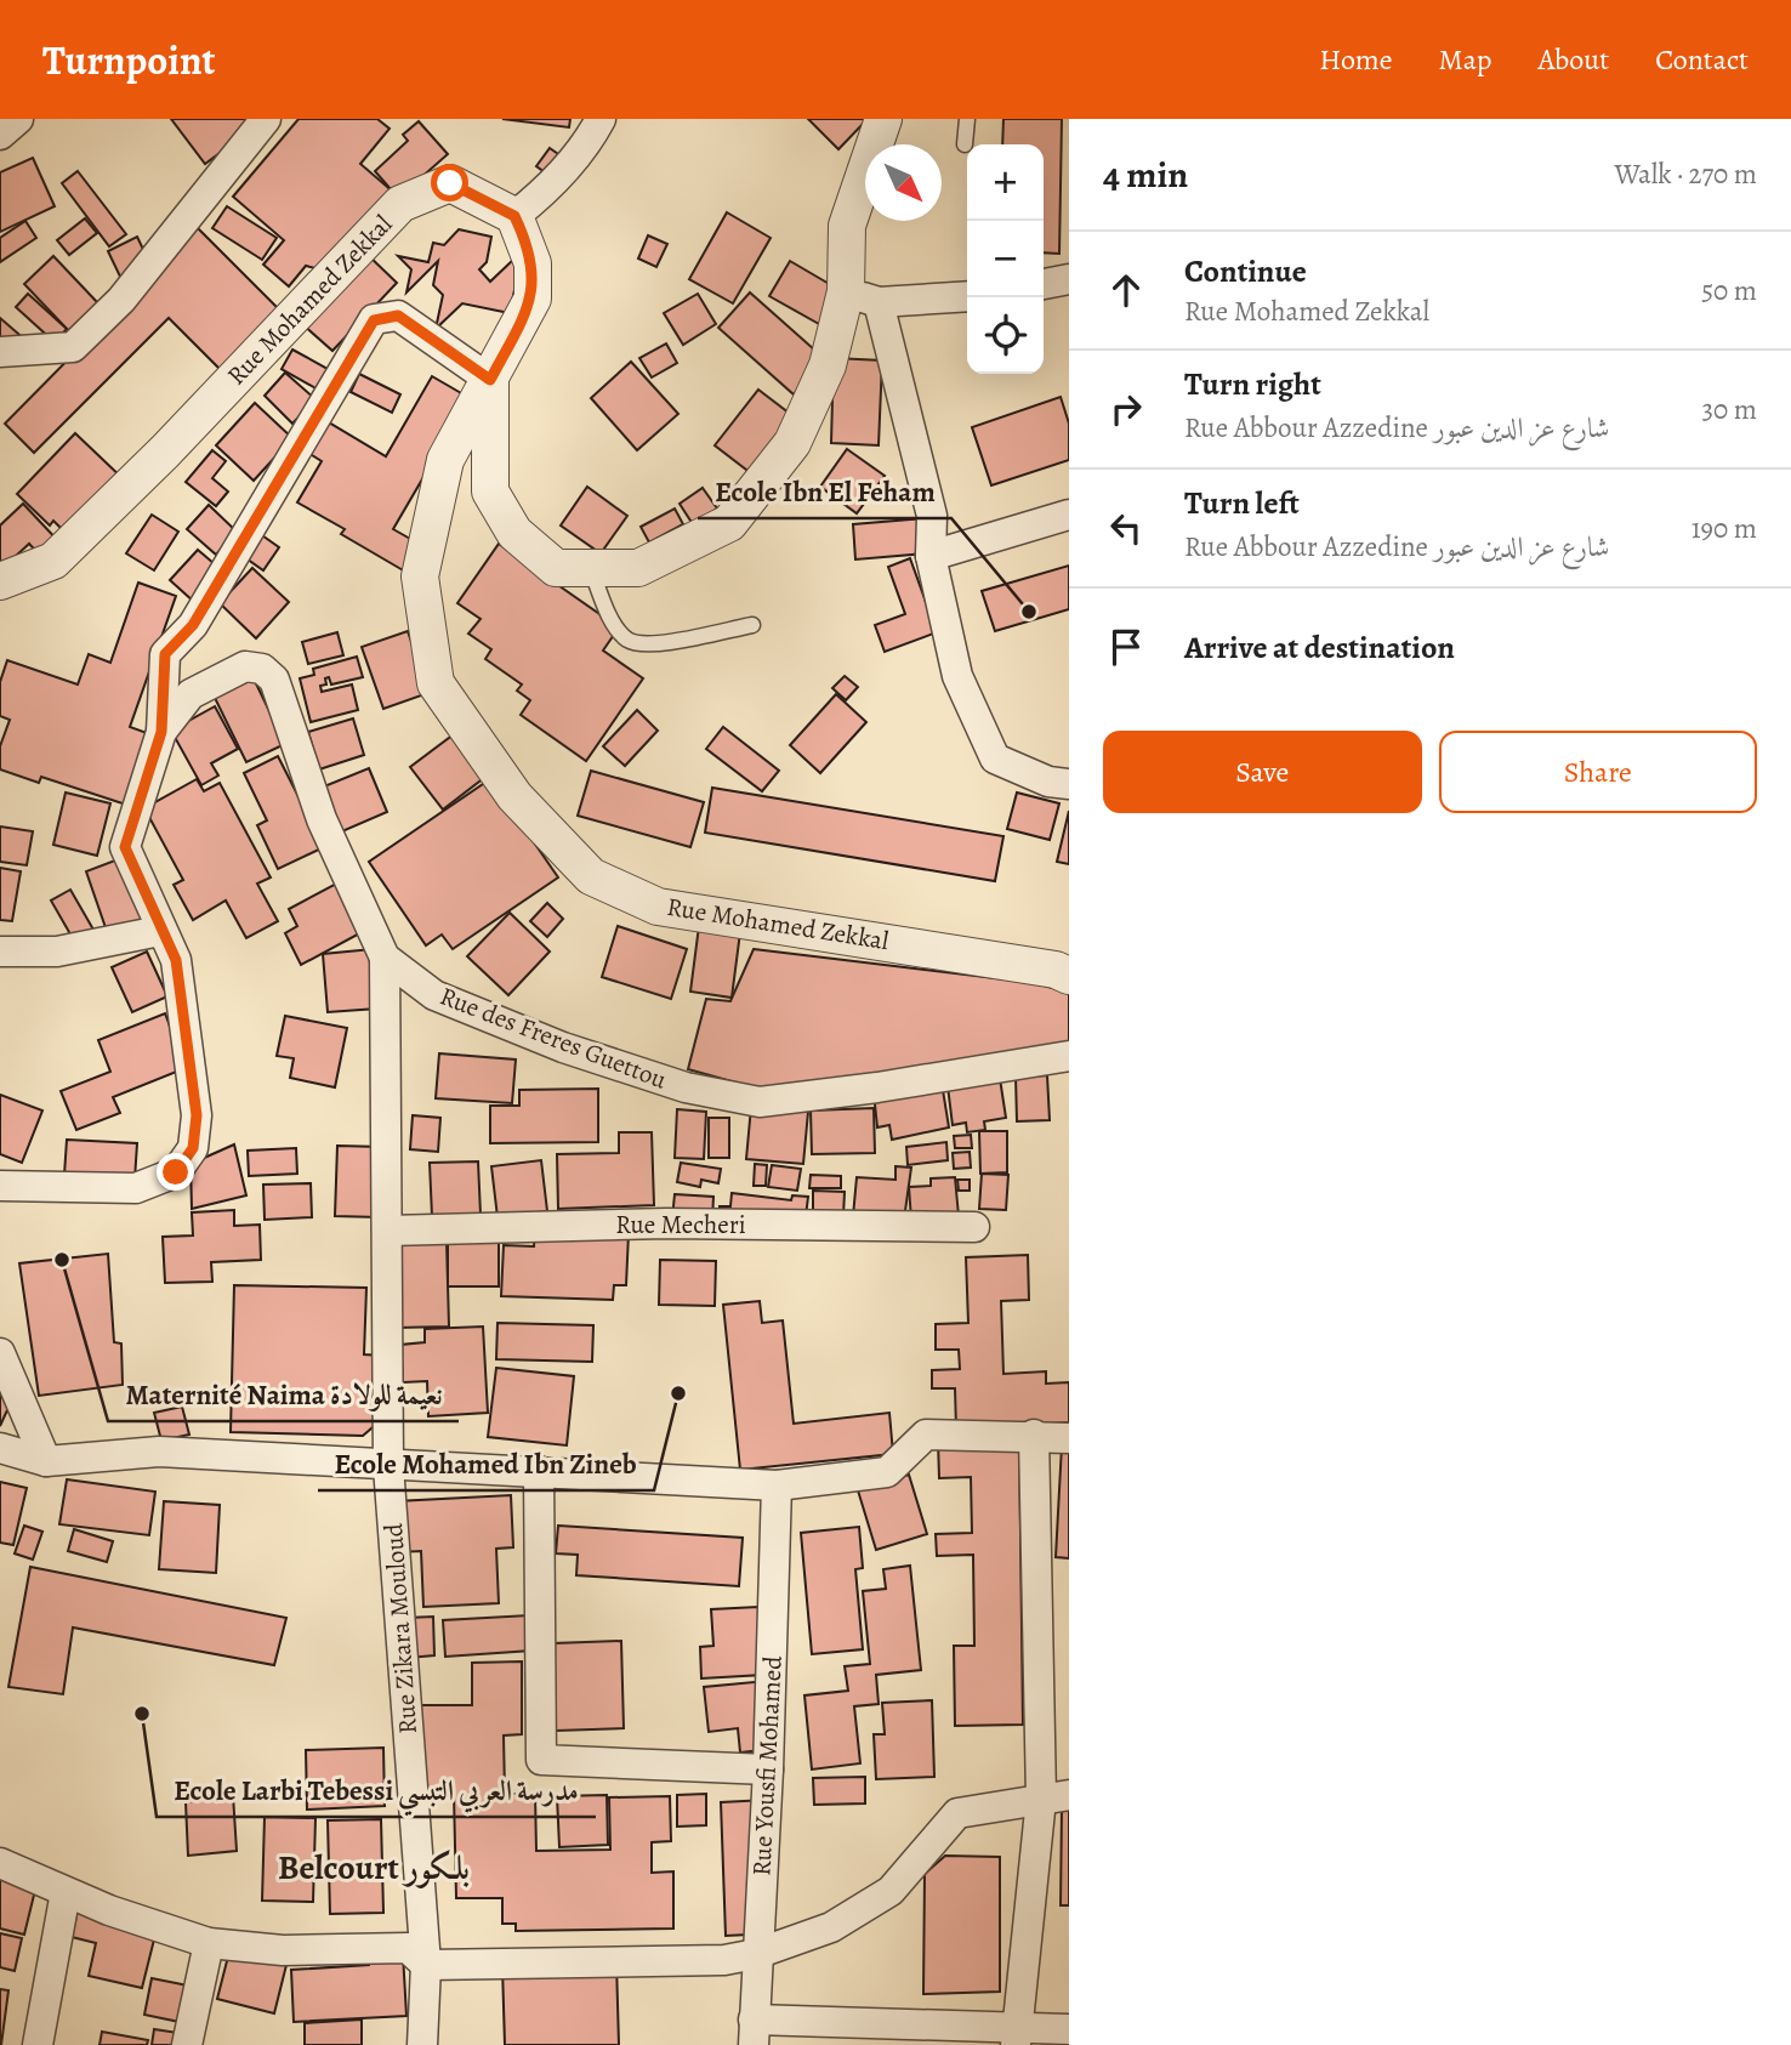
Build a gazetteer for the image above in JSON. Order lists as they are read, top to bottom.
{
  "streets": {
    "street": [
      "Rue Mohamed Zekkal",
      "Rue des Freres Guettou",
      "Rue Mecheri",
      "Rue Zikara Mouloud",
      "Rue Yousfi Mohamed"
    ]
  },
  "crossings": [
    ["Rue des Freres Guettou", "Rue Zikara Mouloud"],
    ["Rue Mecheri", "Rue Zikara Mouloud"]
  ],
  "districts": ["Belcourt بلكور"],
  "places": [
    "Ecole Ibn El Feham",
    "Maternité Naima نعيمة للولادة",
    "Ecole Mohamed Ibn Zineb",
    "Ecole Larbi Tebessi مدرسة العربي التبسي"
  ],
  "north": "bottom right",
  "page": {
    "header": "Turnpoint",
    "nav": [
      "Home",
      "Map",
      "About",
      "Contact"
    ],
    "heading": ["4 min", "Walk · 270 m"],
    "map_buttons": ["+", "−"],
    "list": [
      ["Continue", "Rue Mohamed Zekkal", "50 m"],
      ["Turn right", "Rue Abbour Azzedine شارع عز الدين عبور", "30 m"],
      ["Turn left", "Rue Abbour Azzedine شارع عز الدين عبور", "190 m"],
      "Arrive at destination"
    ],
    "buttons": ["Save", "Share"]
  }
}
